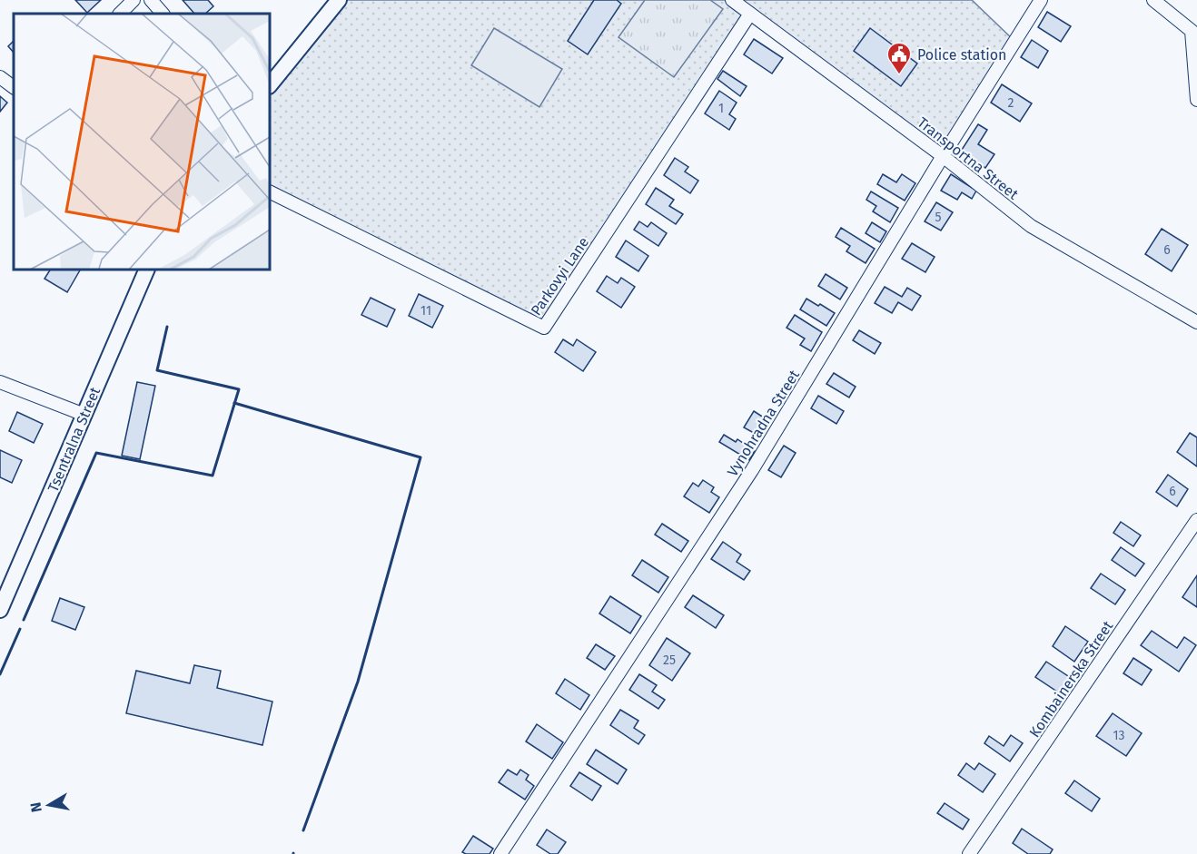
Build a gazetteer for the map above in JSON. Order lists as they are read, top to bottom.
{
  "streets": {
    "street": [
      "Transportna Street",
      "Parkovyi Lane",
      "Vynohradna Street",
      "Tsentralna Street",
      "Kombainerska Street"
    ]
  },
  "crossings": [
    ["Transportna Street", "Parkovyi Lane"],
    ["Transportna Street", "Vynohradna Street"]
  ],
  "places": {
    "public building": ["Police station"]
  },
  "house_numbers": [
    "2",
    "1",
    "5",
    "6",
    "11",
    "6",
    "25",
    "13"
  ],
  "north": "left"
}
